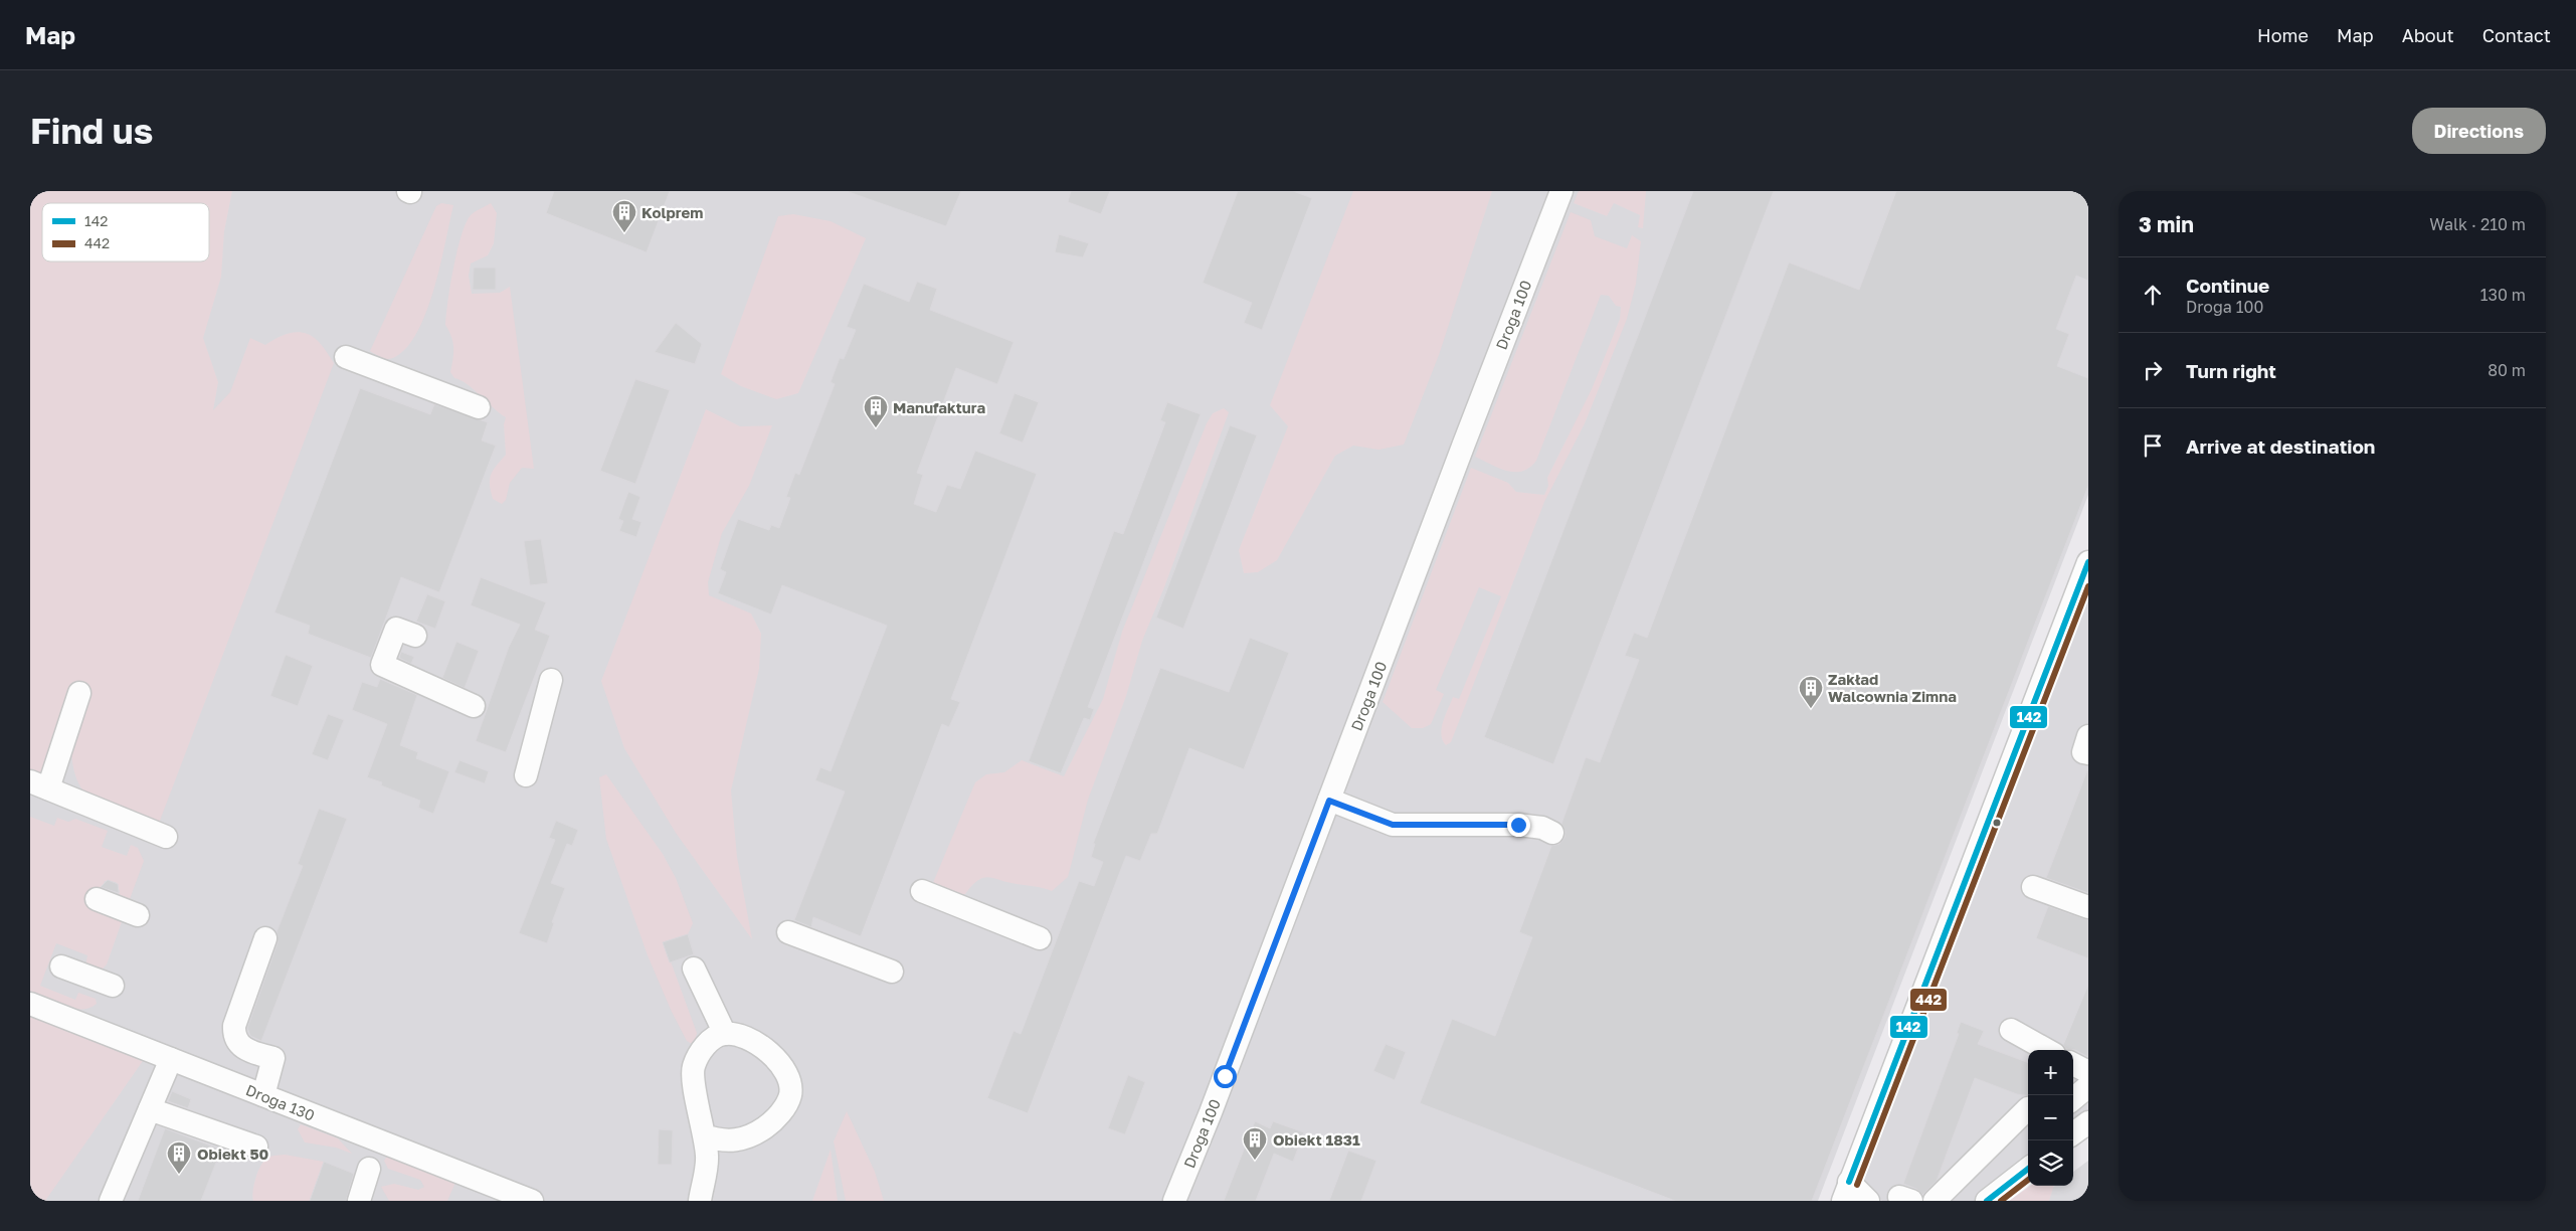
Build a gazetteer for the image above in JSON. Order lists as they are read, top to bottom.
{
  "streets": {
    "street": ["Droga 100", "Droga 130"]
  },
  "places": {
    "building": [
      "Kolprem",
      "Manufaktura",
      "Zakład Walcownia Zimna",
      "Obiekt 1831",
      "Obiekt 50"
    ]
  },
  "lines": ["transit line 142", "transit line 442"],
  "legend": ["142", "442"],
  "page": {
    "header": "Map",
    "nav": [
      "Home",
      "Map",
      "About",
      "Contact"
    ],
    "buttons": "Directions",
    "title": "Find us",
    "heading": ["3 min", "Walk · 210 m"],
    "list": [
      ["Continue", "Droga 100", "130 m"],
      ["Turn right", "80 m"],
      "Arrive at destination"
    ],
    "map_buttons": ["+", "−"]
  }
}
